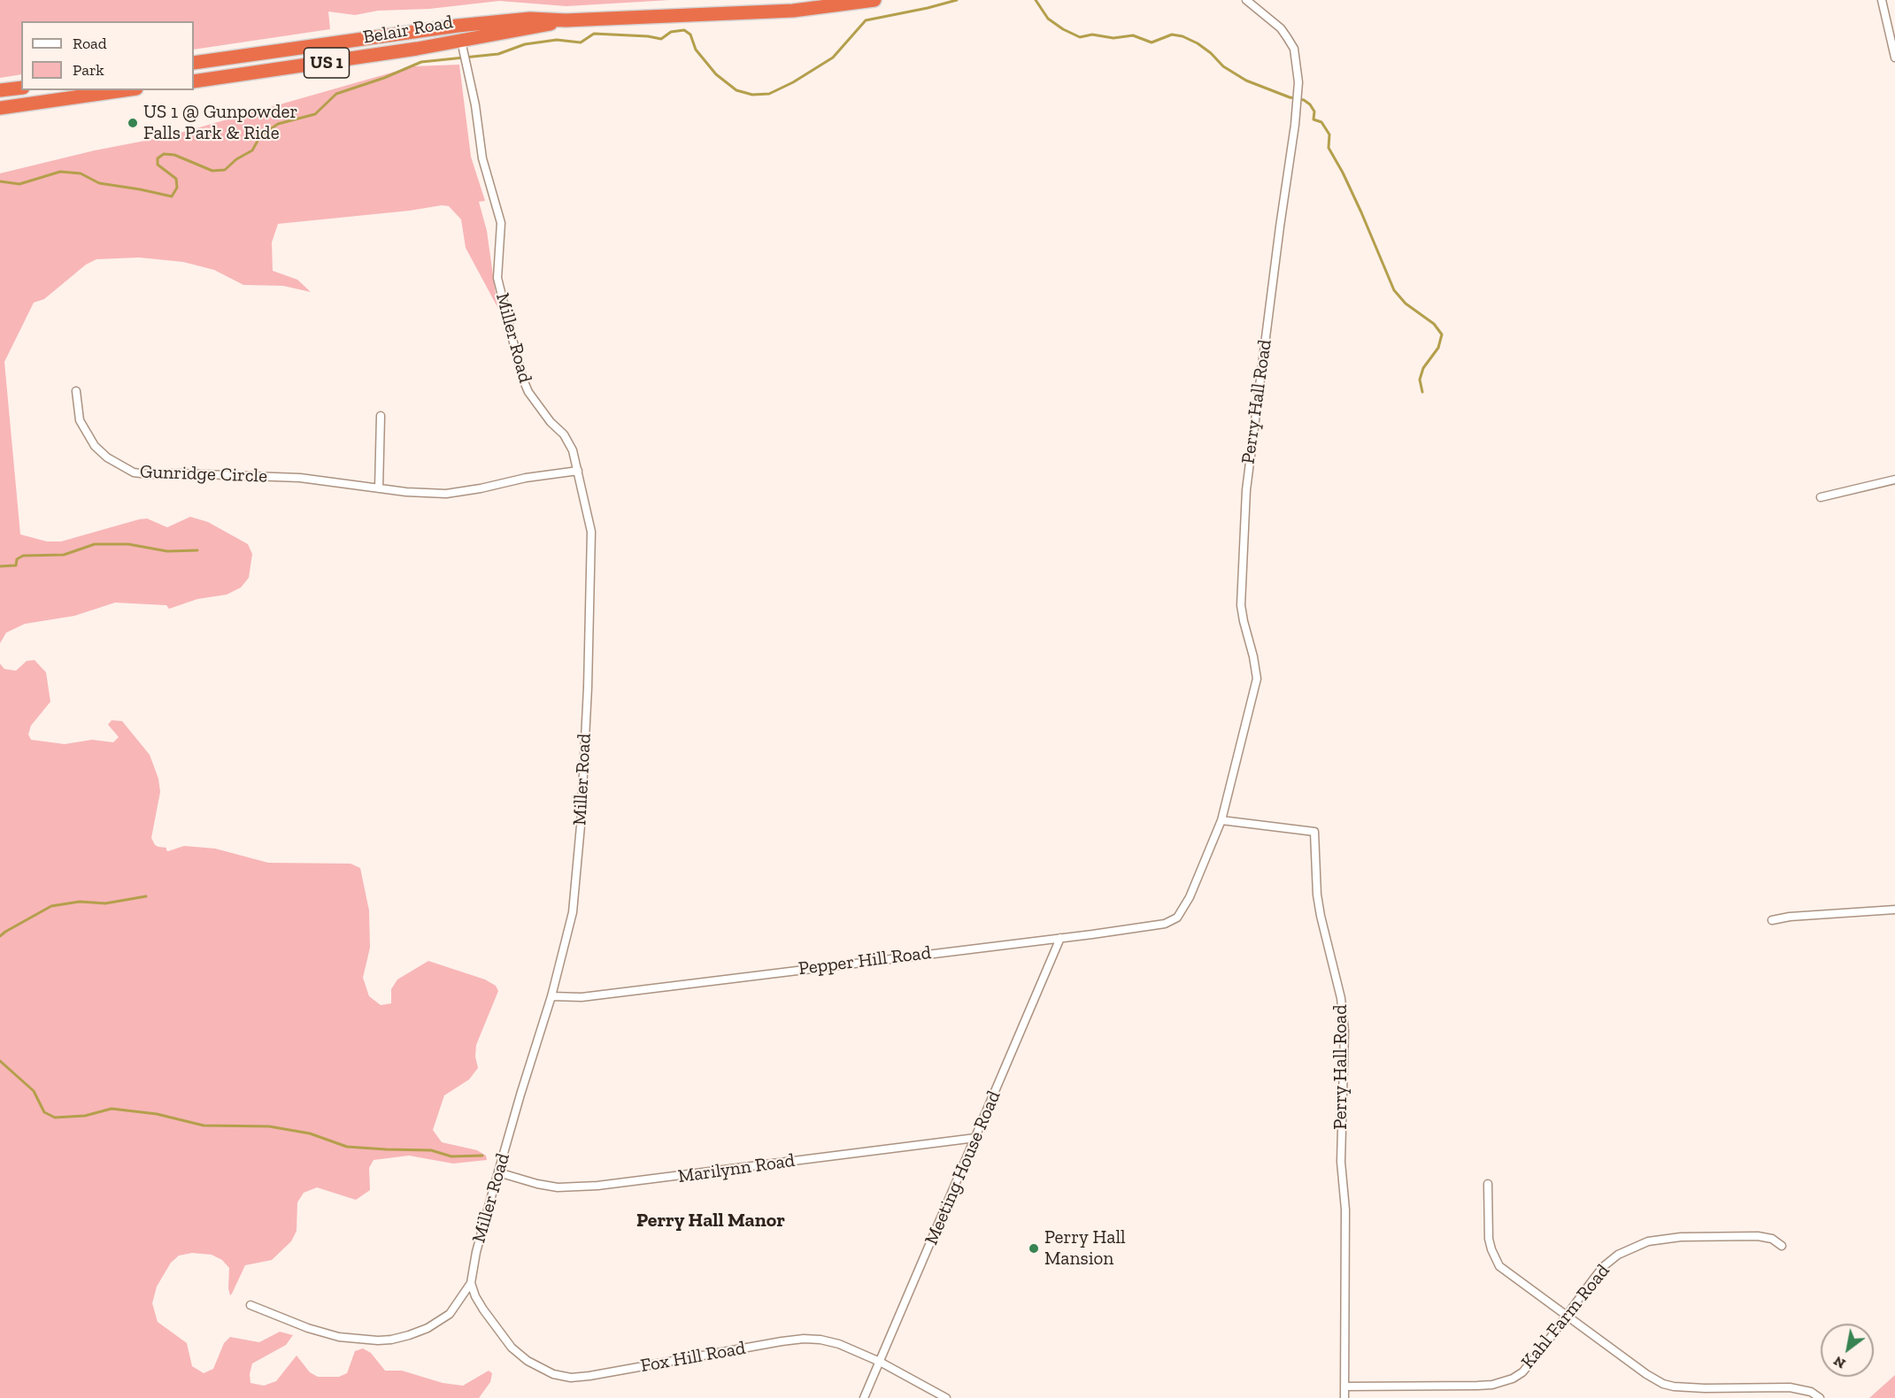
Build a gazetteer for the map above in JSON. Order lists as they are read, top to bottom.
{
  "streets": {
    "highway": ["Belair Road", "US 1"],
    "street": [
      "Miller Road",
      "Perry Hall Road",
      "Gunridge Circle",
      "Pepper Hill Road",
      "Meeting House Road",
      "Marilynn Road",
      "Kahl Farm Road",
      "Fox Hill Road"
    ]
  },
  "crossings": [
    ["Belair Road", "Miller Road"],
    ["Miller Road", "Gunridge Circle"],
    ["Miller Road", "Pepper Hill Road"],
    ["Miller Road", "Marilynn Road"],
    ["Miller Road", "Fox Hill Road"],
    ["Perry Hall Road", "Pepper Hill Road"],
    ["Perry Hall Road", "Kahl Farm Road"],
    ["Pepper Hill Road", "Meeting House Road"],
    ["Meeting House Road", "Marilynn Road"],
    ["Meeting House Road", "Fox Hill Road"]
  ],
  "districts": ["Perry Hall Manor"],
  "places": ["US 1 @ Gunpowder Falls Park & Ride", "Perry Hall Mansion"],
  "legend": ["Road", "Park"],
  "north": "bottom left"
}
